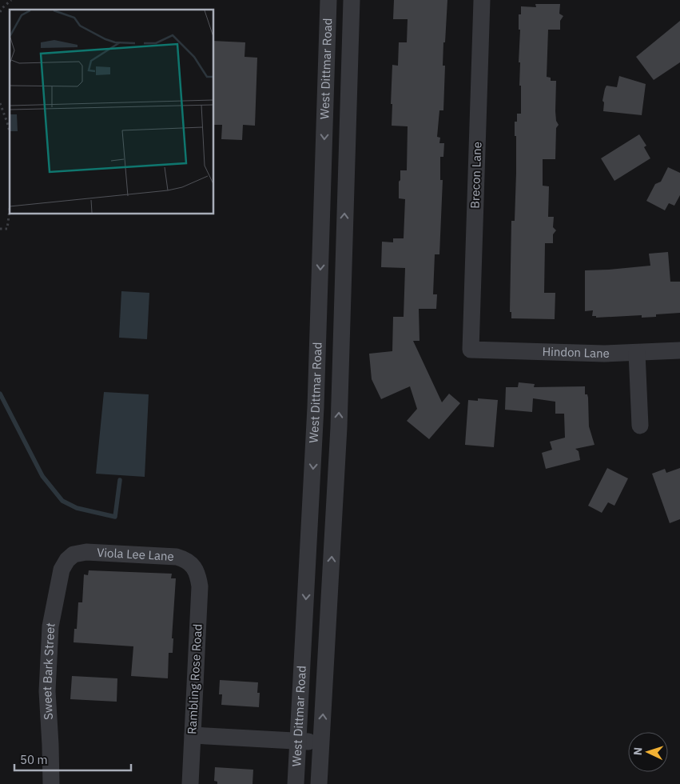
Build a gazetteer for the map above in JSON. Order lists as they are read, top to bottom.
{
  "streets": {
    "street": [
      "West Dittmar Road",
      "Brecon Lane",
      "Hindon Lane",
      "Viola Lee Lane",
      "Sweet Bark Street",
      "Rambling Rose Road"
    ]
  },
  "crossings": [
    ["Brecon Lane", "Hindon Lane"],
    ["Viola Lee Lane", "Sweet Bark Street"],
    ["Viola Lee Lane", "Rambling Rose Road"]
  ],
  "scale_bar": "50 m",
  "north": "left"
}
